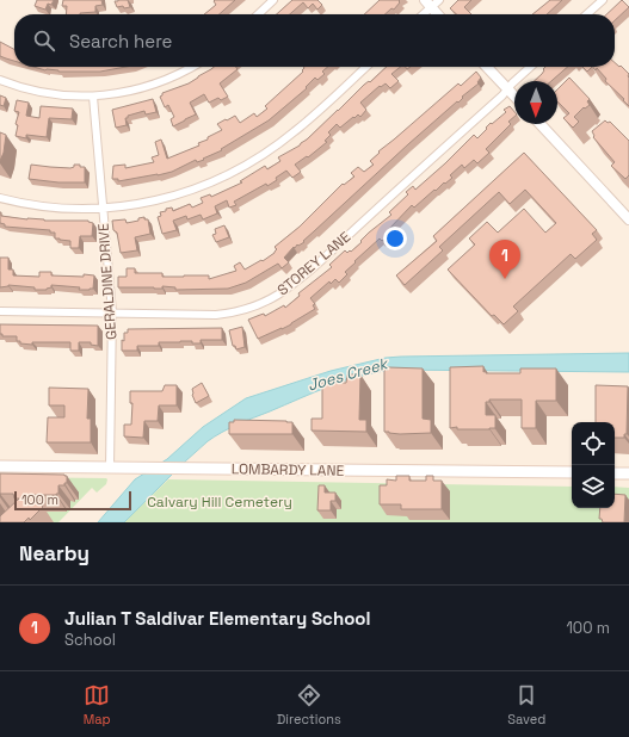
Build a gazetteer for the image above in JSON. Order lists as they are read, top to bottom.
{
  "streets": {
    "main road": ["LOMBARDY LANE"],
    "street": ["STOREY LANE", "GERALDINE DRIVE"]
  },
  "crossings": [
    ["STOREY LANE", "GERALDINE DRIVE"],
    ["GERALDINE DRIVE", "LOMBARDY LANE"]
  ],
  "water": ["Joes Creek"],
  "parks": ["Calvary Hill Cemetery"],
  "scale_bar": "100 m",
  "north": "bottom",
  "page": {
    "search": "Search here",
    "pins": "1",
    "scale": "100 m",
    "heading": "Nearby",
    "list": [
      {
        "mark": "1",
        "name": "Julian T Saldivar Elementary School",
        "note": "School",
        "value": "100 m"
      }
    ],
    "nav": ["Map", "Directions", "Saved"]
  }
}
